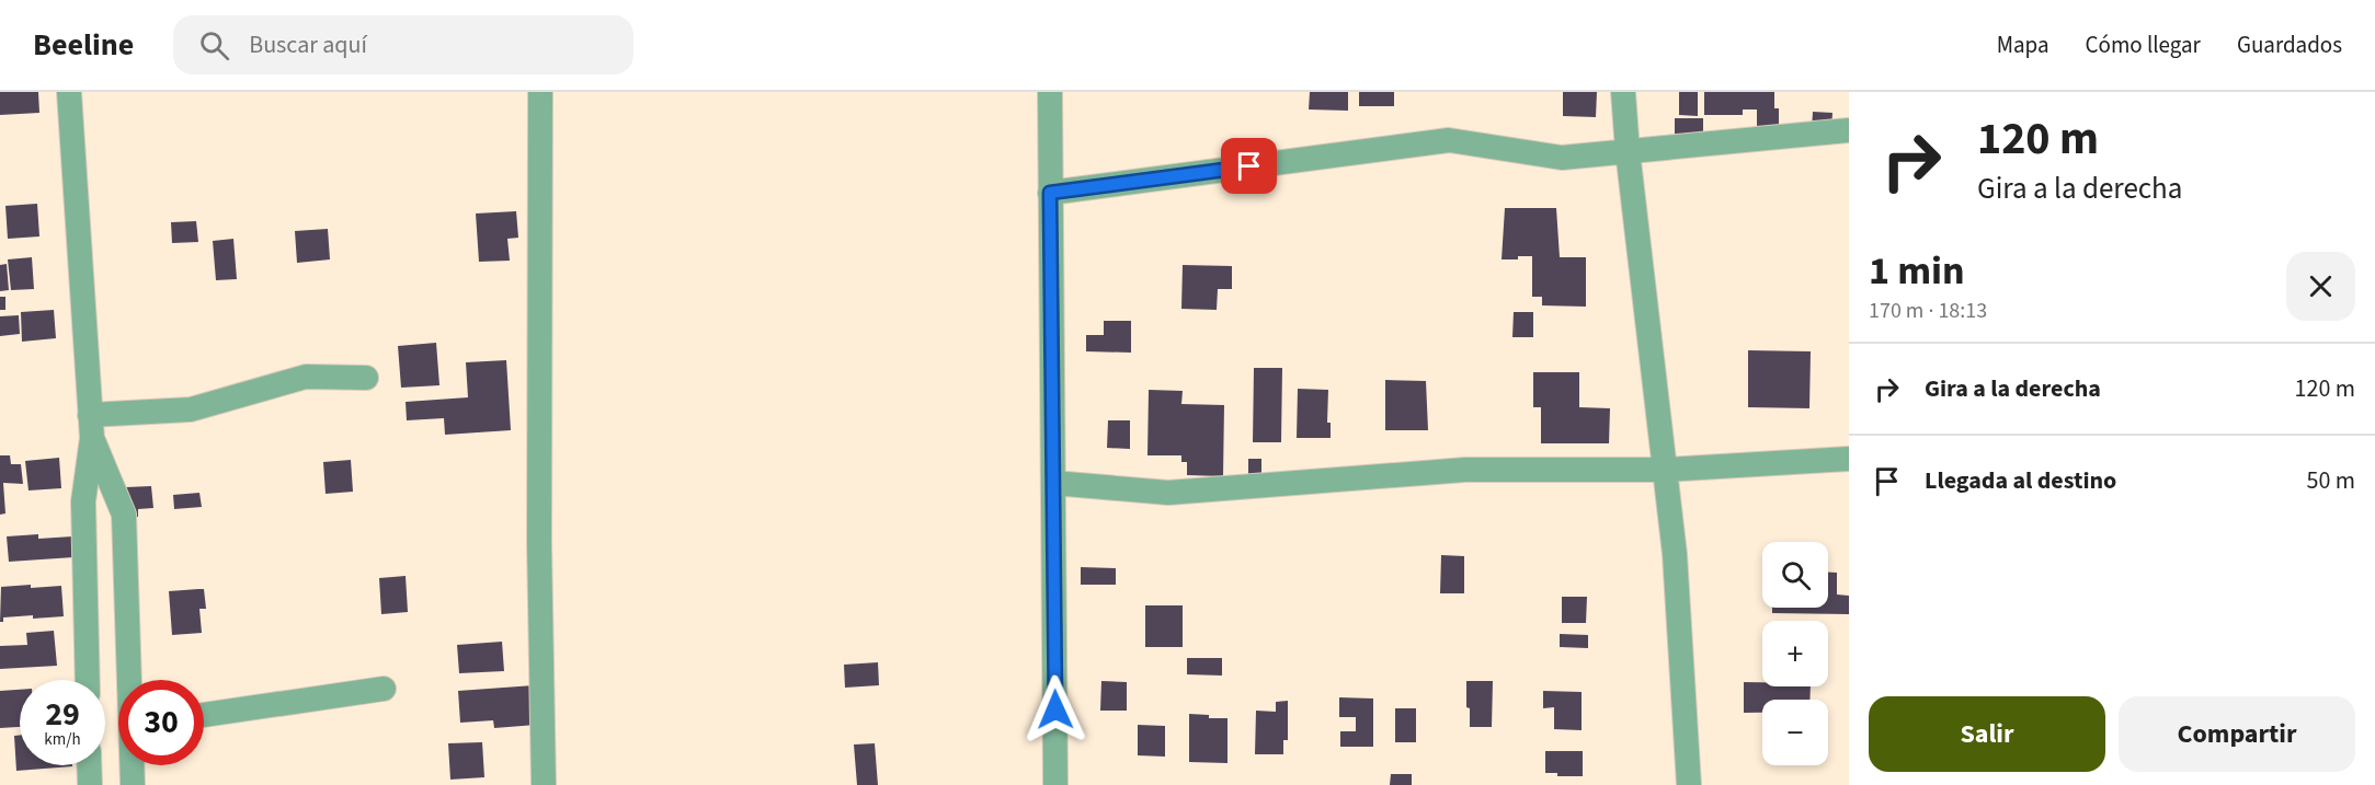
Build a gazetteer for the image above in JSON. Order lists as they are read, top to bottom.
{
  "page": {
    "header": "Beeline",
    "search": "Buscar aquí",
    "nav": ["Mapa", "Cómo llegar", "Guardados"],
    "turn": ["120 m", "Gira a la derecha"],
    "heading": ["1 min", "170 m · 18:13"],
    "list": [
      {
        "name": "Gira a la derecha",
        "value": "120 m"
      },
      {
        "name": "Llegada al destino",
        "value": "50 m"
      }
    ],
    "map_buttons": ["+", "−"],
    "speed": "29 km/h",
    "limit": "30",
    "buttons": ["Salir", "Compartir"]
  }
}
